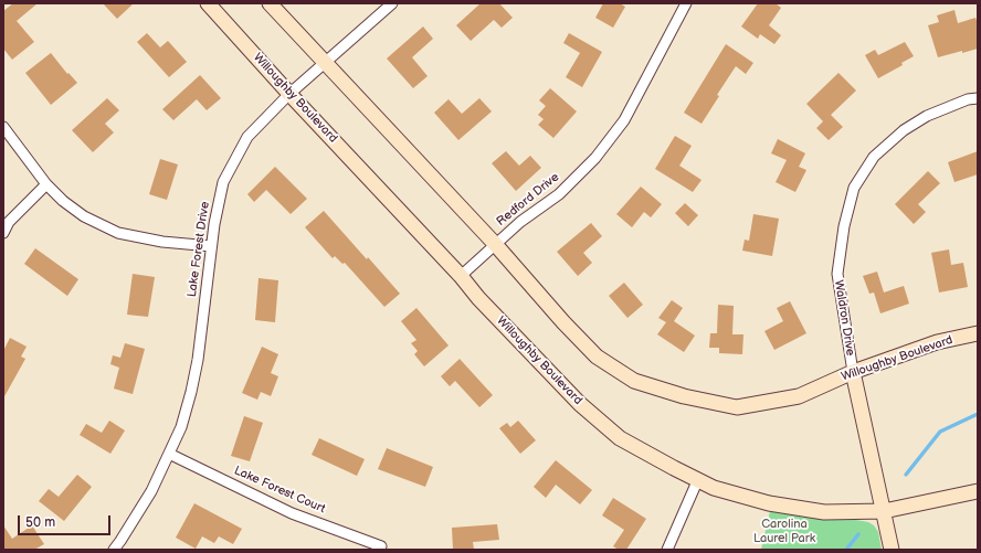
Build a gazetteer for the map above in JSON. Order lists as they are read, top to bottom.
{
  "streets": {
    "street": [
      "Willoughby Boulevard",
      "Redford Drive",
      "Lake Forest Drive",
      "Waldron Drive",
      "Lake Forest Court"
    ]
  },
  "crossings": [
    ["Willoughby Boulevard", "Redford Drive"],
    ["Willoughby Boulevard", "Lake Forest Drive"],
    ["Willoughby Boulevard", "Waldron Drive"],
    ["Lake Forest Drive", "Lake Forest Court"]
  ],
  "parks": ["Carolina Laurel Park"],
  "scale_bar": "50 m"
}
